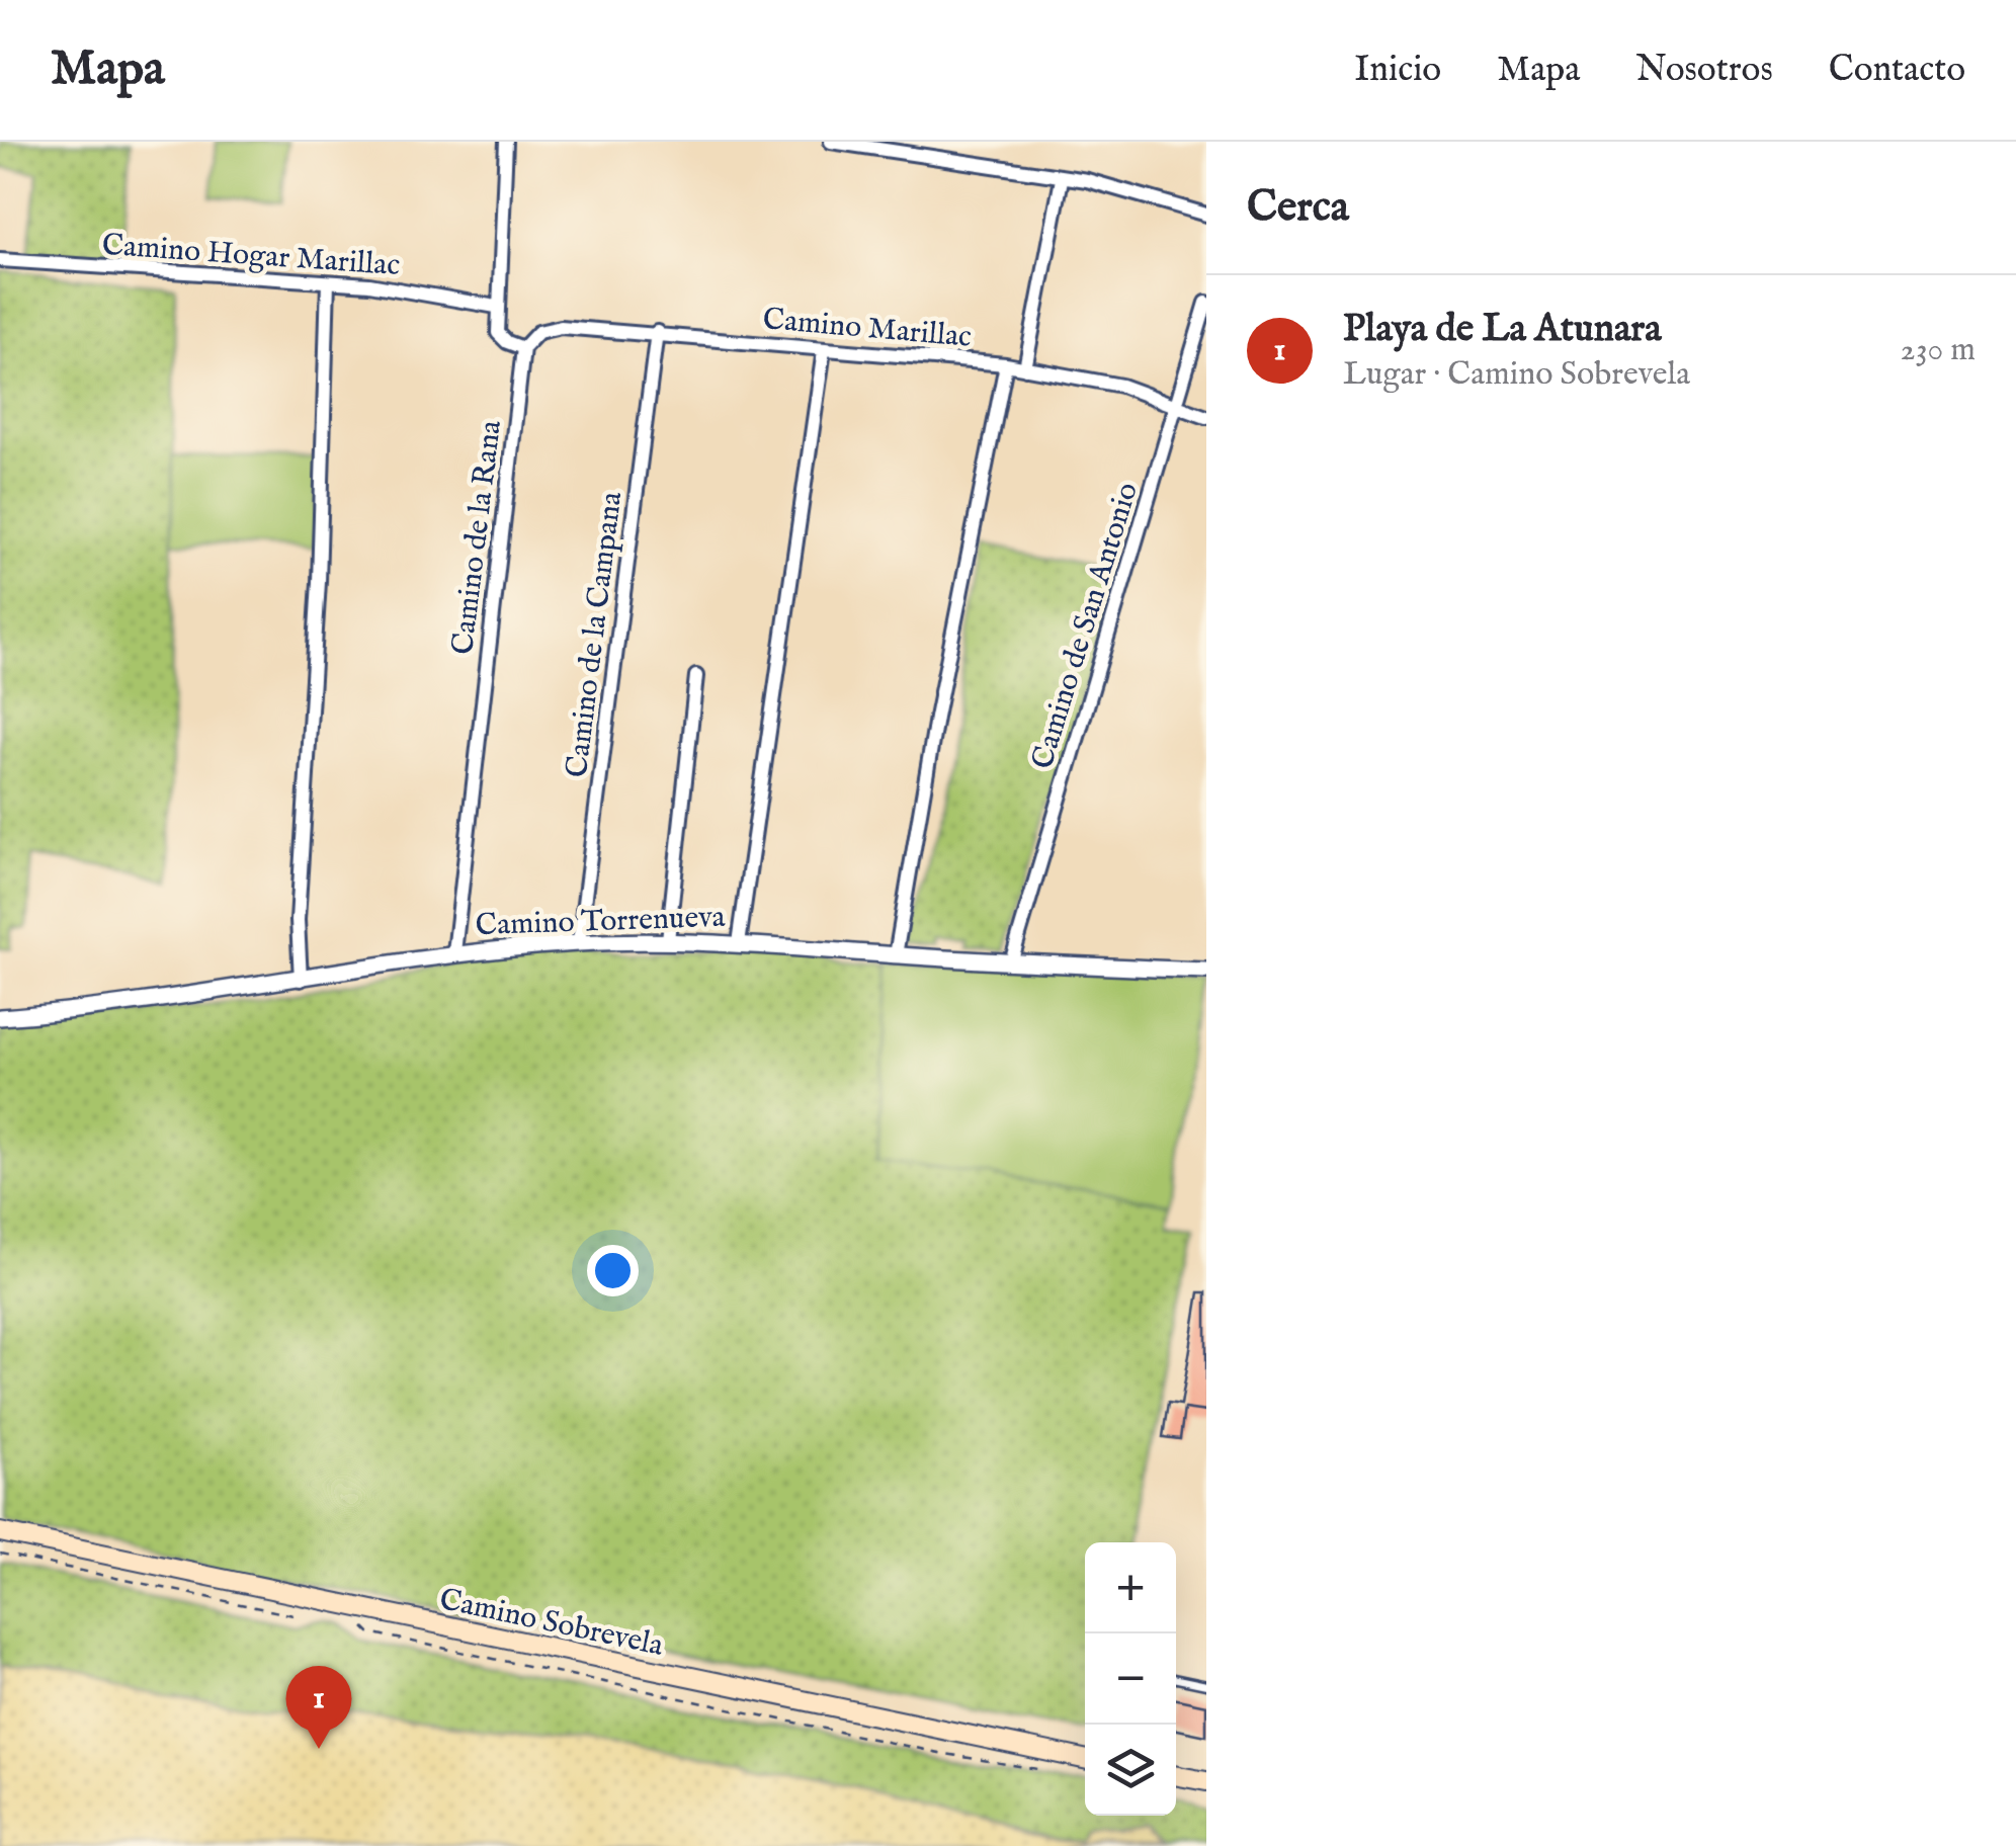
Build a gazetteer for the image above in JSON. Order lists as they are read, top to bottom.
{
  "streets": {
    "main road": ["Camino Sobrevela"],
    "street": [
      "Camino Hogar Marillac",
      "Camino Marillac",
      "Camino de la Rana",
      "Camino de San Antonio",
      "Camino de la Campana",
      "Camino Torrenueva"
    ]
  },
  "crossings": [
    ["Camino Marillac", "Camino de la Rana"],
    ["Camino Marillac", "Camino de San Antonio"],
    ["Camino Marillac", "Camino de la Campana"],
    ["Camino de la Rana", "Camino Torrenueva"],
    ["Camino de San Antonio", "Camino Torrenueva"],
    ["Camino de la Campana", "Camino Torrenueva"]
  ],
  "page": {
    "header": "Mapa",
    "nav": [
      "Inicio",
      "Mapa",
      "Nosotros",
      "Contacto"
    ],
    "heading": "Cerca",
    "list": [
      {
        "mark": "1",
        "name": "Playa de La Atunara",
        "note": "Lugar · Camino Sobrevela",
        "value": "230 m"
      }
    ],
    "map_buttons": ["+", "−"],
    "pins": "1"
  }
}
